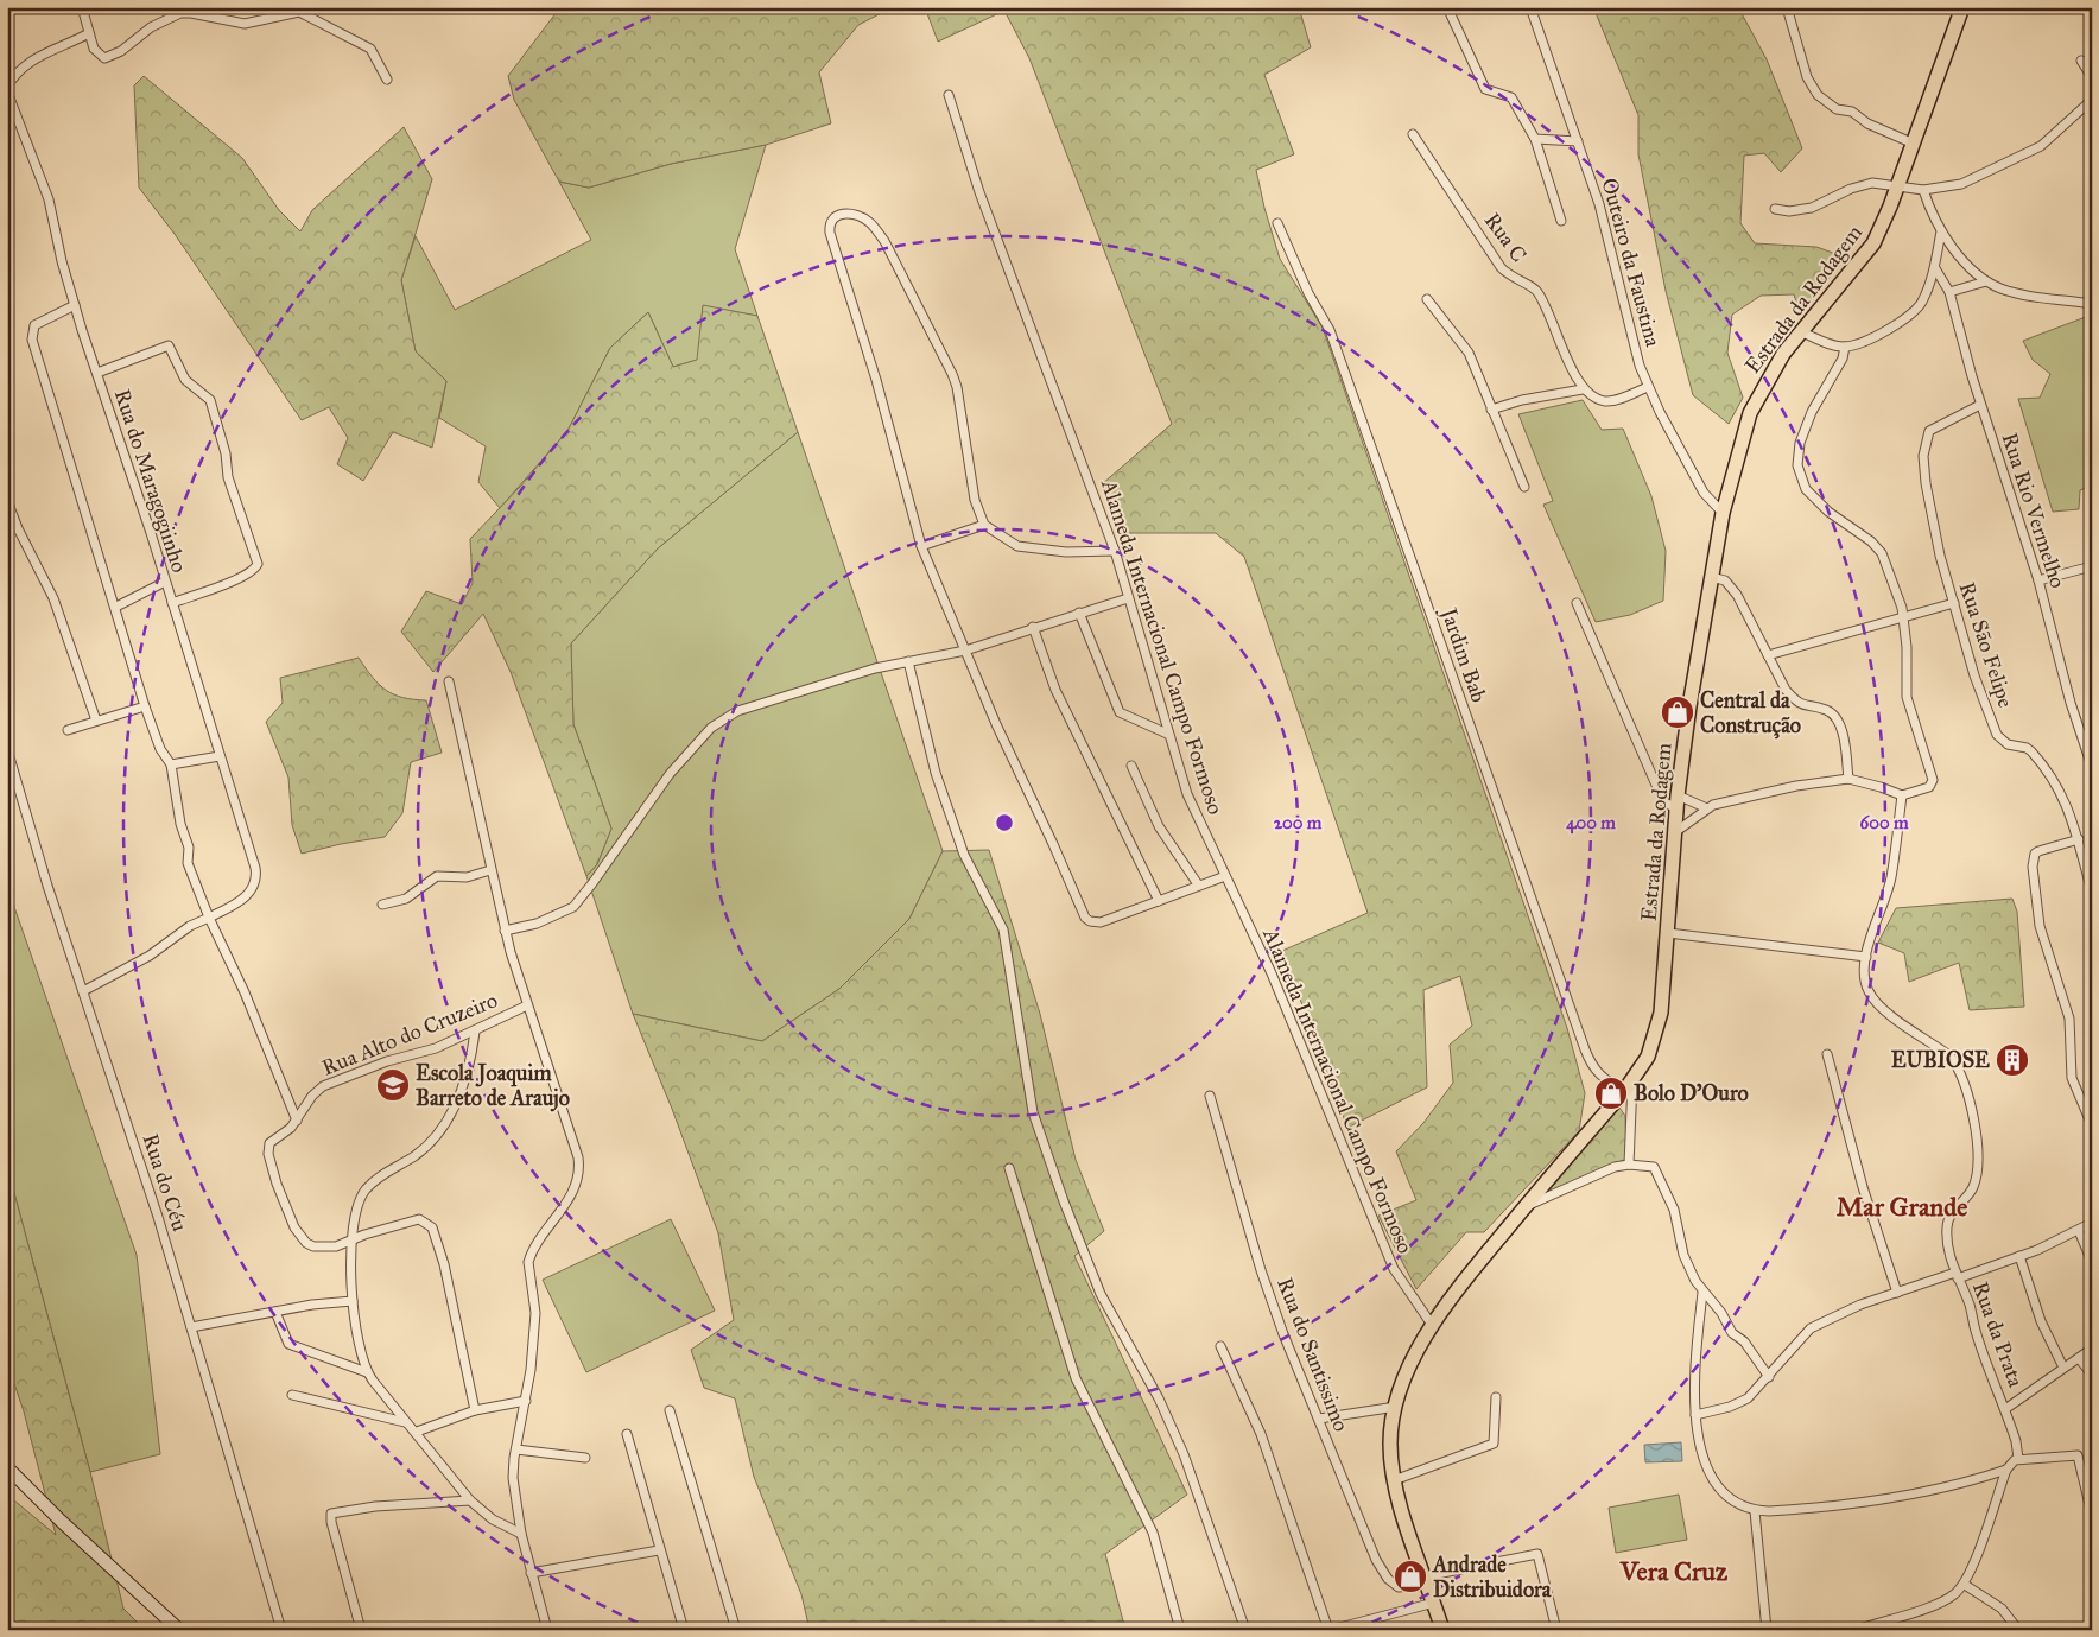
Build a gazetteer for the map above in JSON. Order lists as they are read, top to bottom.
{
  "streets": {
    "main road": ["Estrada da Rodagem"],
    "street": [
      "Rua C",
      "Outeiro da Faustina",
      "Rua do Maragogiinho",
      "Rua Rio Vermelho",
      "Rua São Felipe",
      "Alameda Internacional Campo Formoso",
      "Jardim Bab",
      "Rua Alto do Cruzeiro",
      "Rua do Céu",
      "Rua da Prata",
      "Rua do Santissimo"
    ]
  },
  "crossings": [
    ["Outeiro da Faustina", "Estrada da Rodagem"],
    ["Estrada da Rodagem", "Alameda Internacional Campo Formoso"],
    ["Estrada da Rodagem", "Jardim Bab"],
    ["Estrada da Rodagem", "Rua do Santissimo"],
    ["Rua Rio Vermelho", "Rua São Felipe"]
  ],
  "districts": ["Mar Grande", "Vera Cruz"],
  "places": {
    "shop": ["Central da Construção", "Bolo D'Ouro", "Andrade Distribuidora"],
    "building": ["EUBIOSE"],
    "school or university": ["Escola Joaquim Barreto de Araujo"]
  },
  "rings": ["200 m", "400 m", "600 m"]
}
